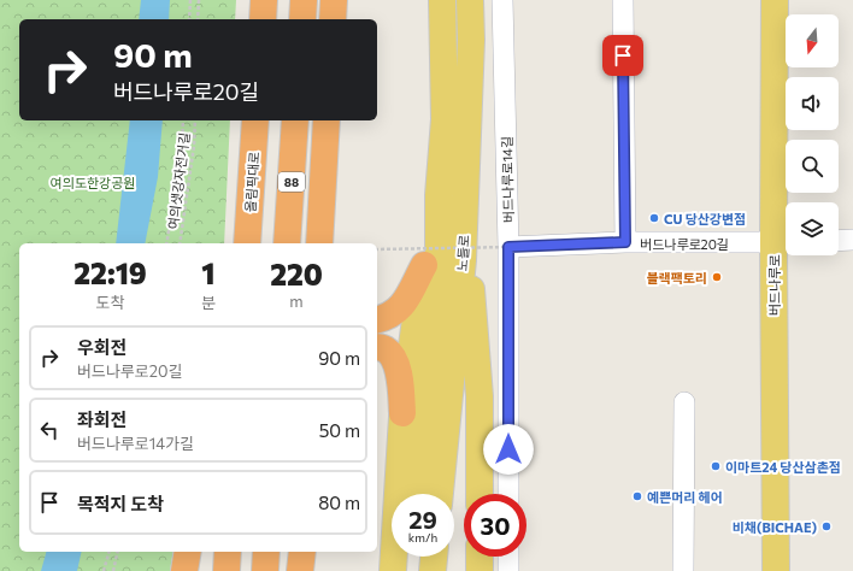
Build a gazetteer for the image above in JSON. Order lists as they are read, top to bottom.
{
  "streets": {
    "highway": ["올림픽대로", "88"],
    "main road": ["노들로", "버드나루로"],
    "street": ["버드나루로14길", "버드나루로20길"],
    "path": ["여의샛강자전거길"]
  },
  "crossings": [
    ["버드나루로14길", "버드나루로20길"],
    ["버드나루로20길", "버드나루로"]
  ],
  "parks": ["여의도한강공원"],
  "places": [
    "CU 당산강변점",
    "블랙팩토리",
    "이마트24 당산삼촌점",
    "예쁜머리 헤어",
    "비채(BICHAE)"
  ],
  "north": "bottom",
  "page": {
    "turn": ["90 m", "버드나루로20길"],
    "eta": [
      "22:19",
      "도착",
      "1",
      "분",
      "220",
      "m"
    ],
    "list": [
      {
        "name": "우회전",
        "note": "버드나루로20길",
        "value": "90 m"
      },
      {
        "name": "좌회전",
        "note": "버드나루로14가길",
        "value": "50 m"
      },
      {
        "name": "목적지 도착",
        "value": "80 m"
      }
    ],
    "speed": "29 km/h",
    "limit": "30"
  }
}
